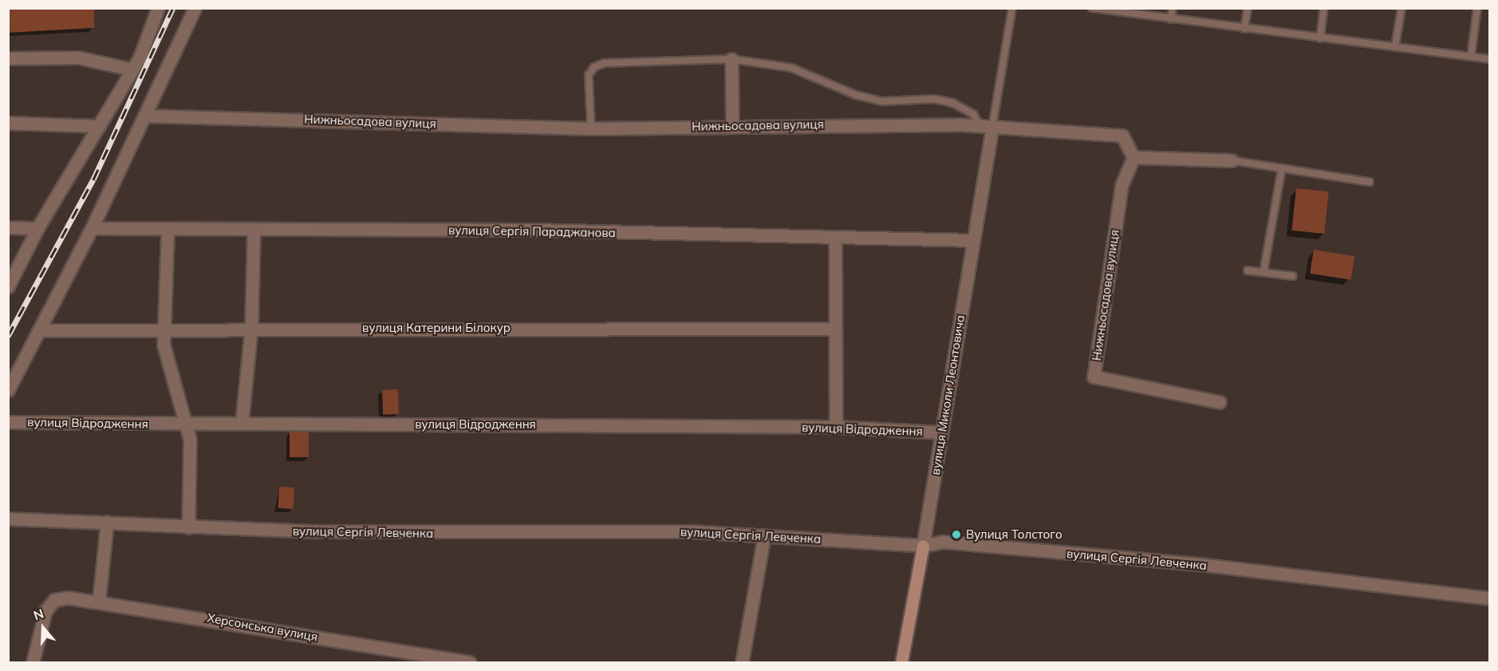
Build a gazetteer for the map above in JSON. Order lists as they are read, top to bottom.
{
  "streets": {
    "street": [
      "Нижньосадова вулиця",
      "вулиця Сергія Параджанова",
      "вулиця Катерини Білокур",
      "вулиця Миколи Леонтовича",
      "вулиця Відродження",
      "вулиця Сергія Левченка",
      "Херсонська вулиця"
    ]
  },
  "crossings": [
    ["Нижньосадова вулиця", "вулиця Миколи Леонтовича"],
    ["вулиця Сергія Параджанова", "вулиця Миколи Леонтовича"],
    ["вулиця Миколи Леонтовича", "вулиця Відродження"],
    ["вулиця Миколи Леонтовича", "вулиця Сергія Левченка"]
  ],
  "places": ["Вулиця Толстого"],
  "north": "top"
}
